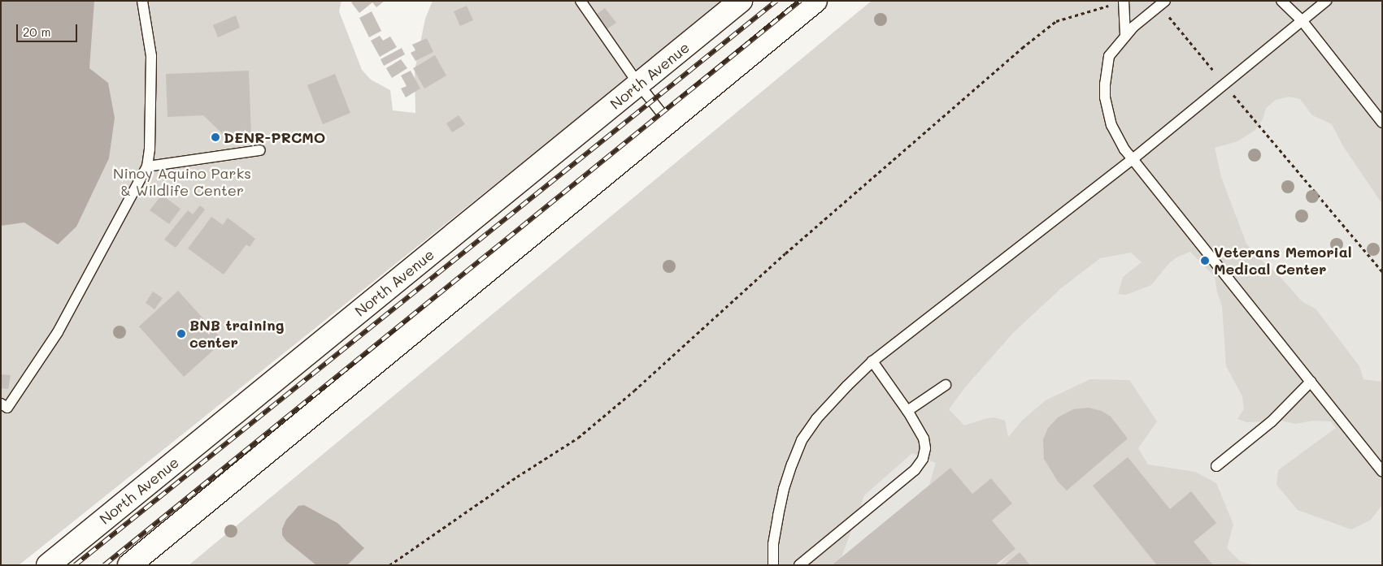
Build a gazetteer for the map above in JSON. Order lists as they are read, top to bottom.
{
  "streets": {
    "main road": ["North Avenue"]
  },
  "parks": ["Ninoy Aquino Parks & Wildlife Center"],
  "places": ["DENR-PRCMO", "Veterans Memorial Medical Center", "BNB training center"],
  "scale_bar": "20 m"
}
